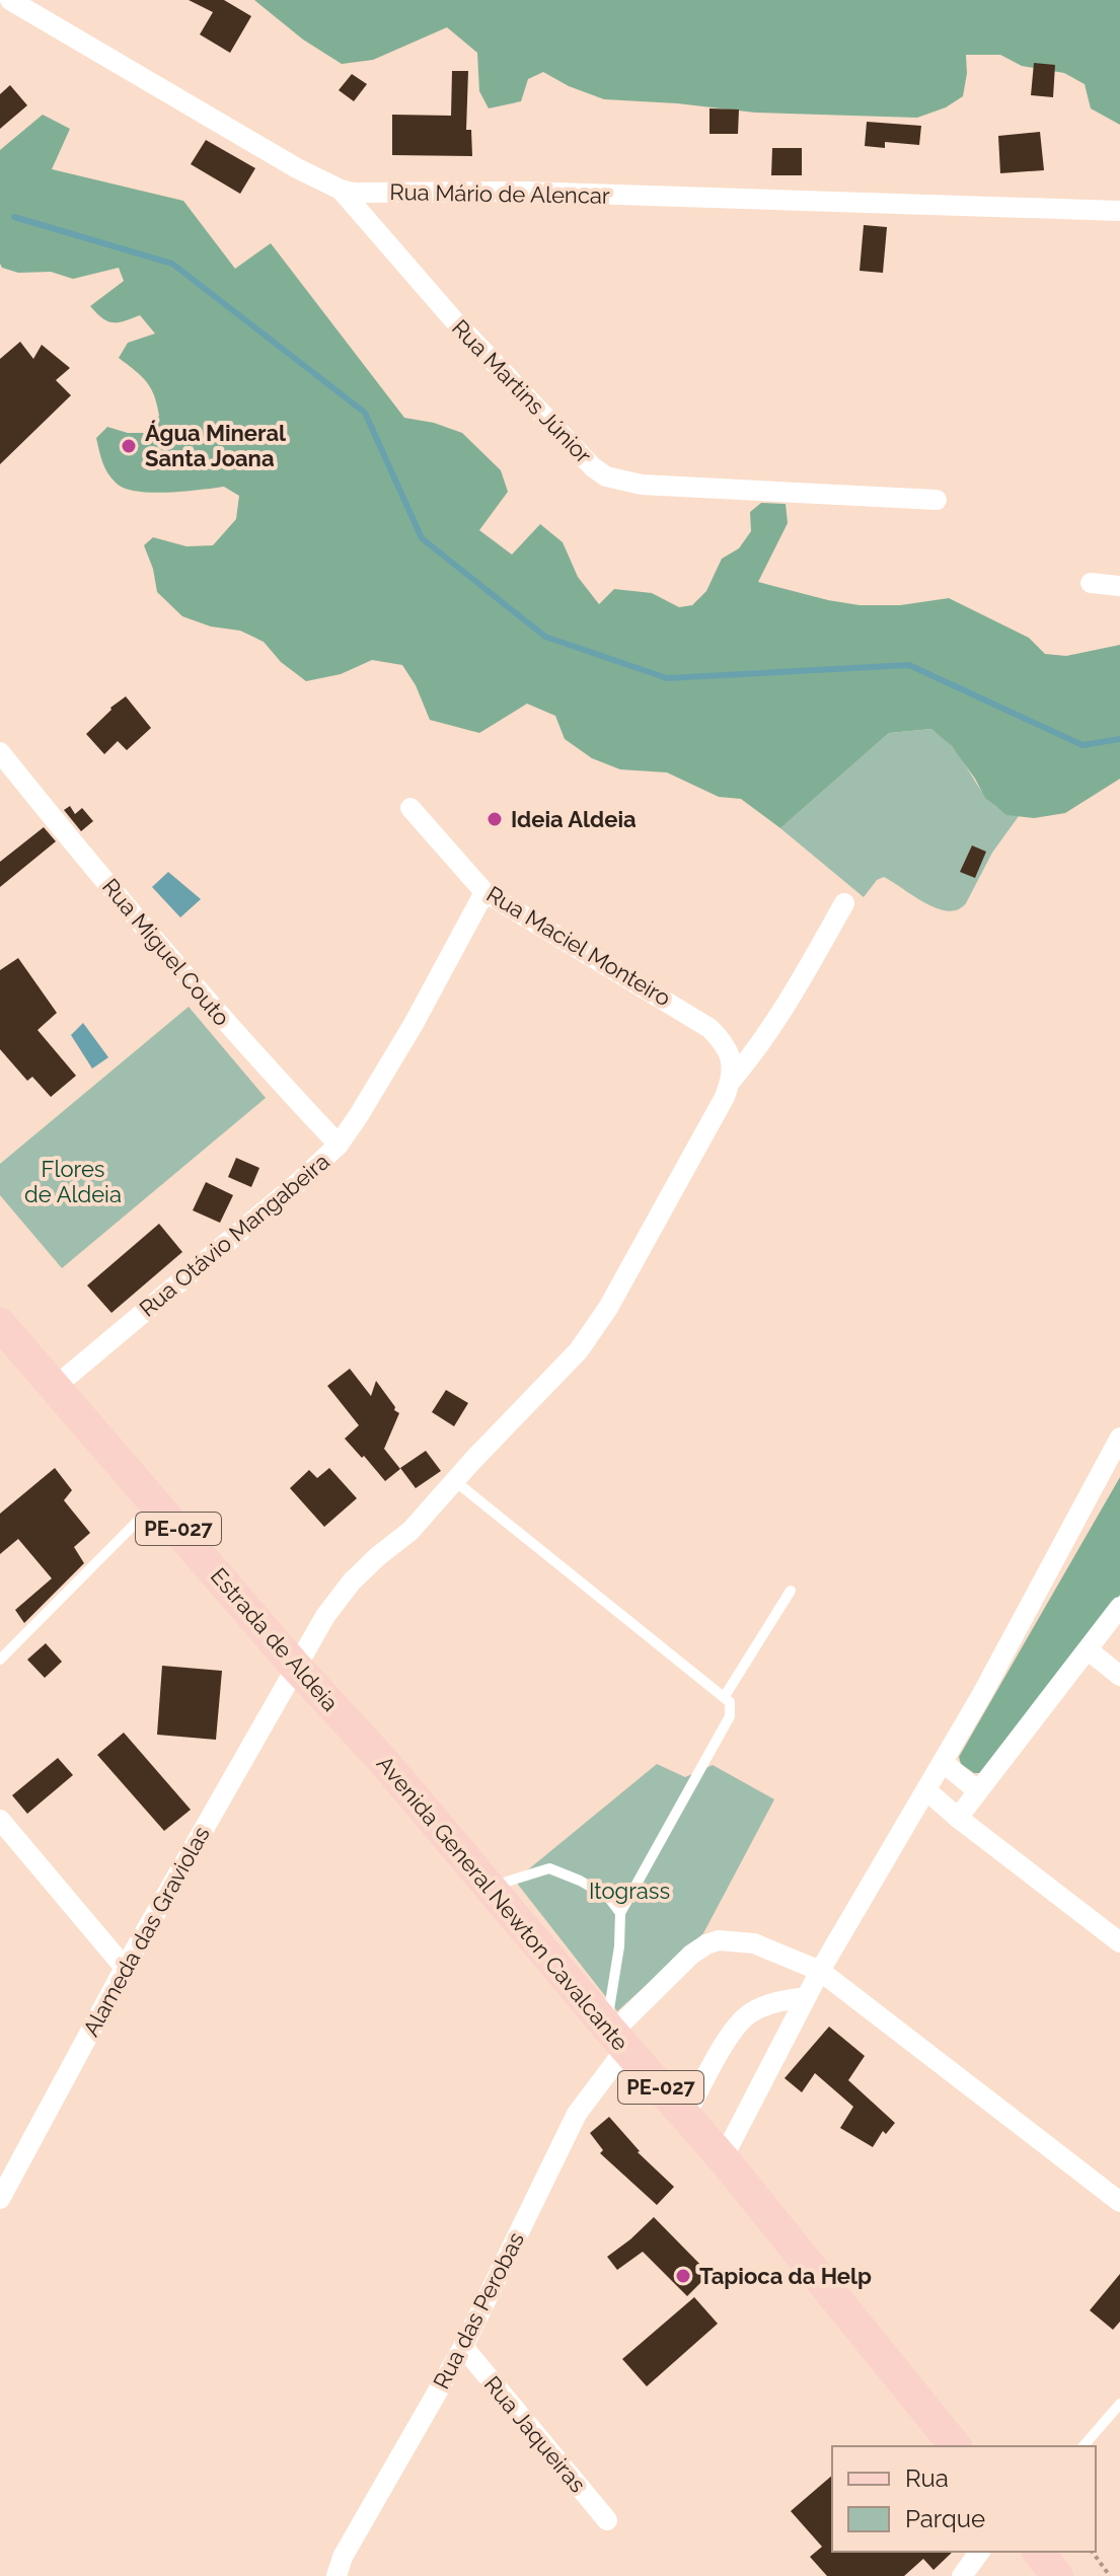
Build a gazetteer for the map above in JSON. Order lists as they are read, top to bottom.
{
  "streets": {
    "main road": ["PE-027", "Estrada de Aldeia", "Avenida General Newton Cavalcante"],
    "street": [
      "Rua Mário de Alencar",
      "Rua Martins Júnior",
      "Rua Maciel Monteiro",
      "Rua Miguel Couto",
      "Rua Otávio Mangabeira",
      "Alameda das Graviolas",
      "Rua das Perobas",
      "Rua Jaqueiras"
    ]
  },
  "crossings": [
    ["Rua Mário de Alencar", "Rua Martins Júnior"],
    ["Rua Maciel Monteiro", "Rua Otávio Mangabeira"],
    ["Rua Maciel Monteiro", "Alameda das Graviolas"],
    ["Rua Miguel Couto", "Rua Otávio Mangabeira"],
    ["Rua Otávio Mangabeira", "Estrada de Aldeia"],
    ["Estrada de Aldeia", "Avenida General Newton Cavalcante"],
    ["Estrada de Aldeia", "Alameda das Graviolas"],
    ["Avenida General Newton Cavalcante", "Rua das Perobas"],
    ["Rua das Perobas", "Rua Jaqueiras"]
  ],
  "parks": ["Flores de Aldeia", "Itograss"],
  "places": ["Água Mineral Santa Joana", "Ideia Aldeia", "Tapioca da Help"],
  "legend": ["Rua", "Parque"]
}
